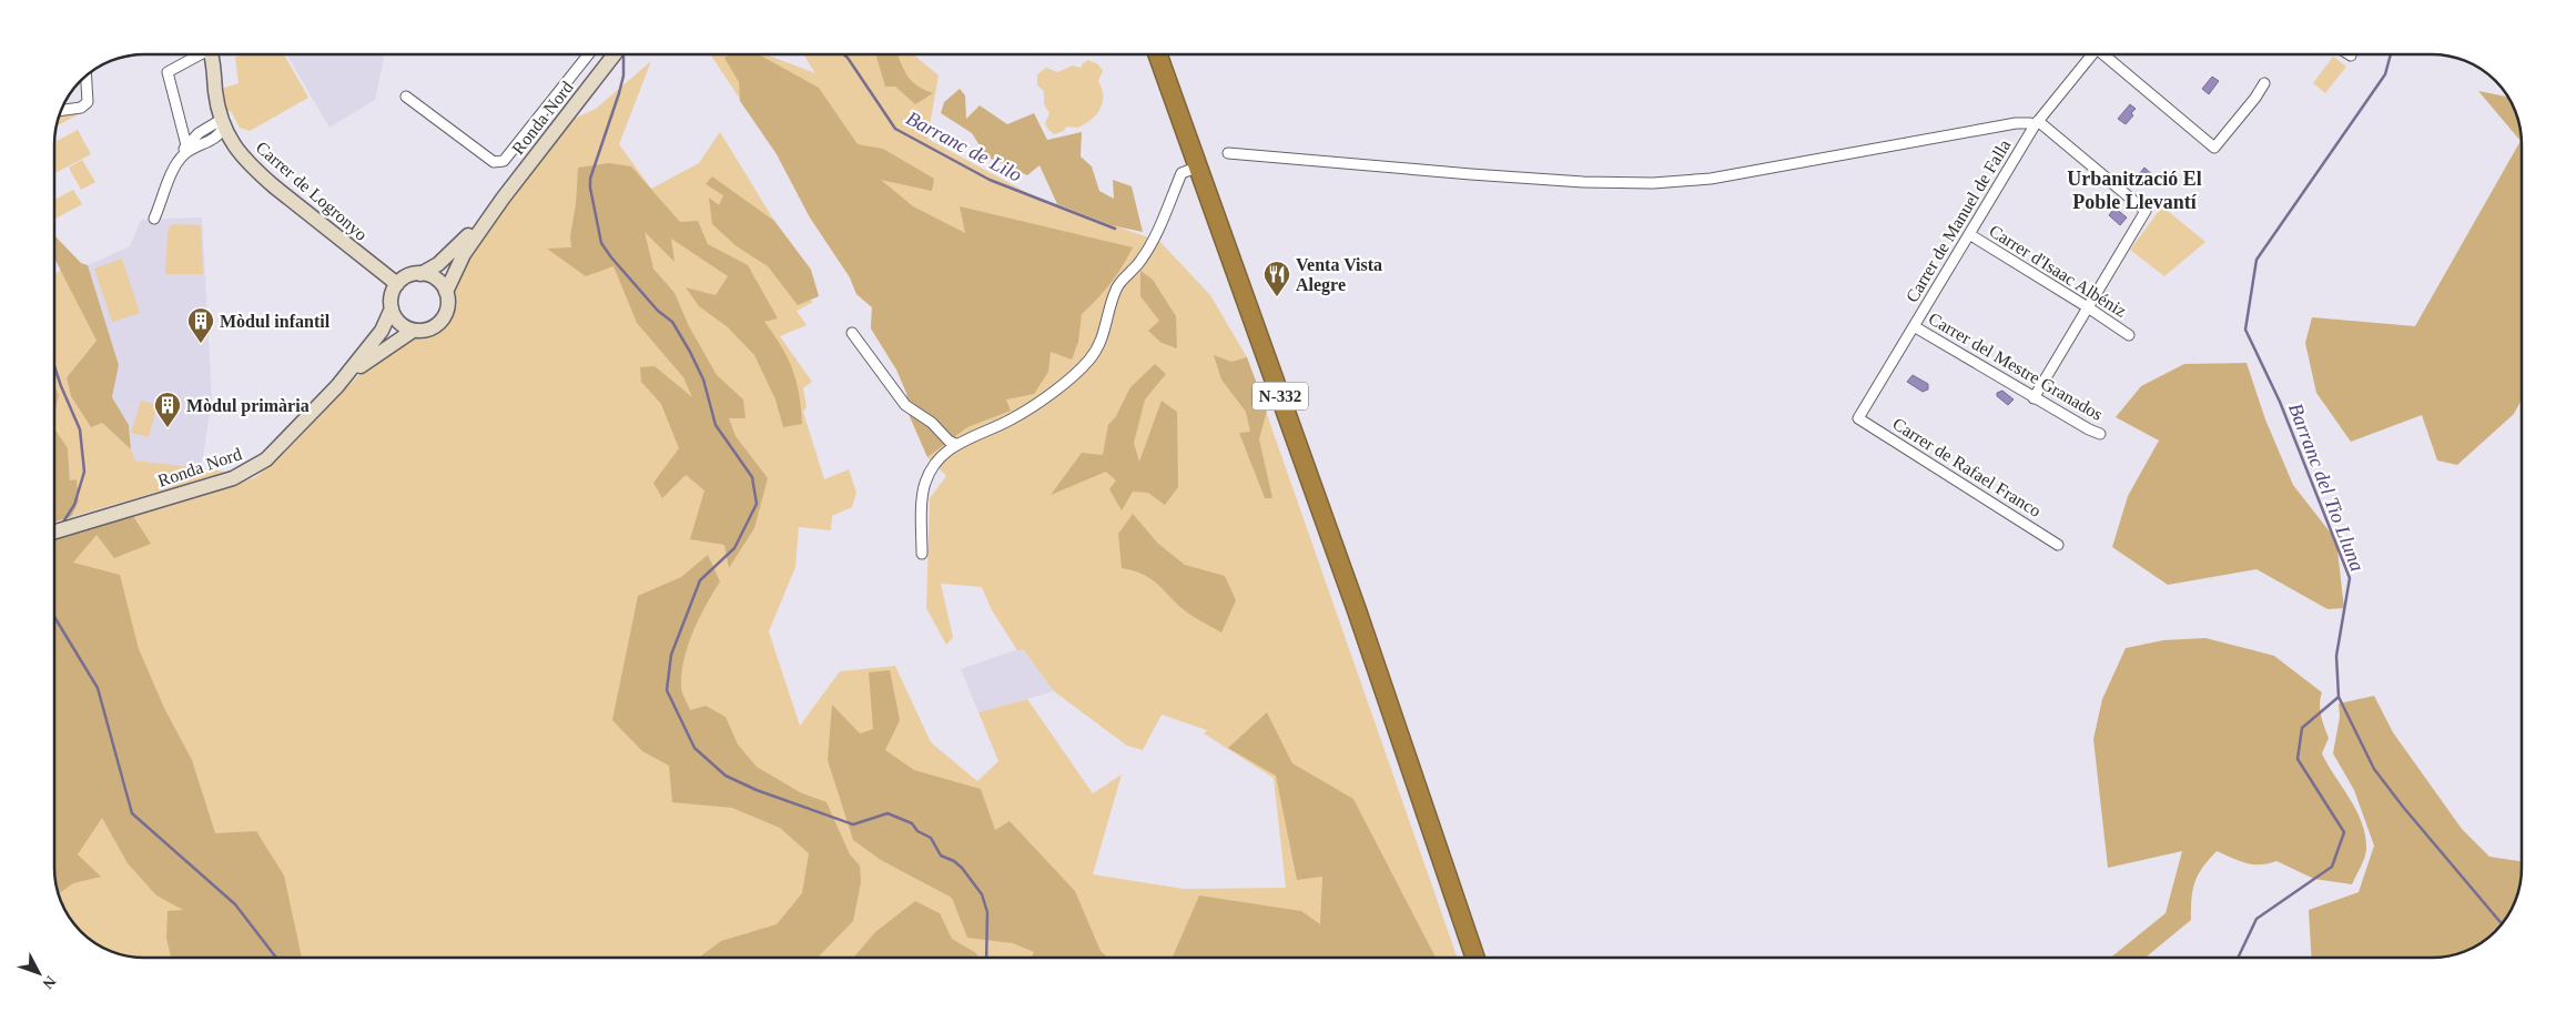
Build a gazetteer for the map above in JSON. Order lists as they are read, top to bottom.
{
  "streets": {
    "highway": ["N-332"],
    "main road": ["Ronda Nord", "Carrer de Logronyo"],
    "street": [
      "Carrer de Manuel de Falla",
      "Carrer d'Isaac Albéniz",
      "Carrer del Mestre Granados",
      "Carrer de Rafael Franco"
    ]
  },
  "crossings": [
    ["Ronda Nord", "Carrer de Logronyo"],
    ["Carrer de Manuel de Falla", "Carrer d'Isaac Albéniz"],
    ["Carrer de Manuel de Falla", "Carrer del Mestre Granados"],
    ["Carrer de Manuel de Falla", "Carrer de Rafael Franco"]
  ],
  "districts": ["Urbanització El Poble Llevantí"],
  "water": ["Barranc de Lilo", "Barranc del Tio Lluna"],
  "places": {
    "restaurant": ["Venta Vista Alegre"],
    "building": ["Mòdul infantil", "Mòdul primària"]
  },
  "north": "bottom right"
}
